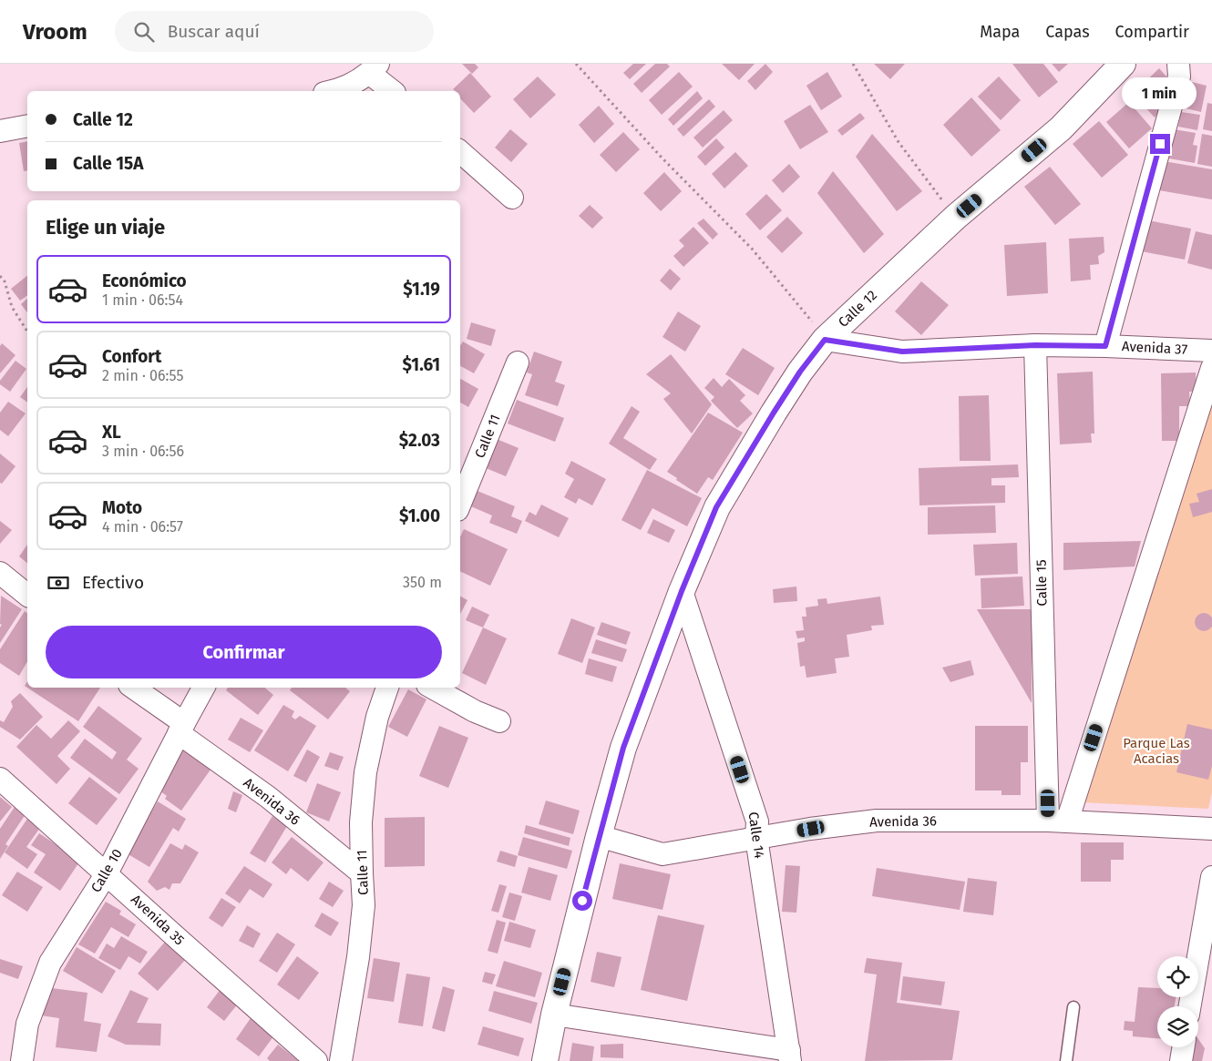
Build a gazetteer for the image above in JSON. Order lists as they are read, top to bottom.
{
  "streets": {
    "main road": ["Calle 12"],
    "street": [
      "Avenida 37",
      "Calle 11",
      "Calle 15",
      "Avenida 36",
      "Calle 14",
      "Calle 10",
      "Avenida 35"
    ]
  },
  "crossings": [
    ["Calle 12", "Avenida 37"],
    ["Calle 12", "Avenida 36"],
    ["Calle 12", "Calle 14"],
    ["Avenida 37", "Calle 15"],
    ["Calle 11", "Avenida 36"],
    ["Calle 15", "Avenida 36"],
    ["Avenida 36", "Calle 14"],
    ["Avenida 36", "Calle 10"],
    ["Calle 10", "Avenida 35"]
  ],
  "parks": ["Parque Las Acacias"],
  "page": {
    "header": "Vroom",
    "search": "Buscar aquí",
    "nav": ["Mapa", "Capas", "Compartir"],
    "bubble": "1 min",
    "banner": ["Calle 12", "Calle 15A"],
    "heading": "Elige un viaje",
    "list": [
      {
        "name": "Económico",
        "note": "1 min · 06:54",
        "value": "$1.19"
      },
      {
        "name": "Confort",
        "note": "2 min · 06:55",
        "value": "$1.61"
      },
      {
        "name": "XL",
        "note": "3 min · 06:56",
        "value": "$2.03"
      },
      {
        "name": "Moto",
        "note": "4 min · 06:57",
        "value": "$1.00"
      }
    ],
    "pay": ["Efectivo", "350 m"],
    "buttons": "Confirmar"
  }
}
